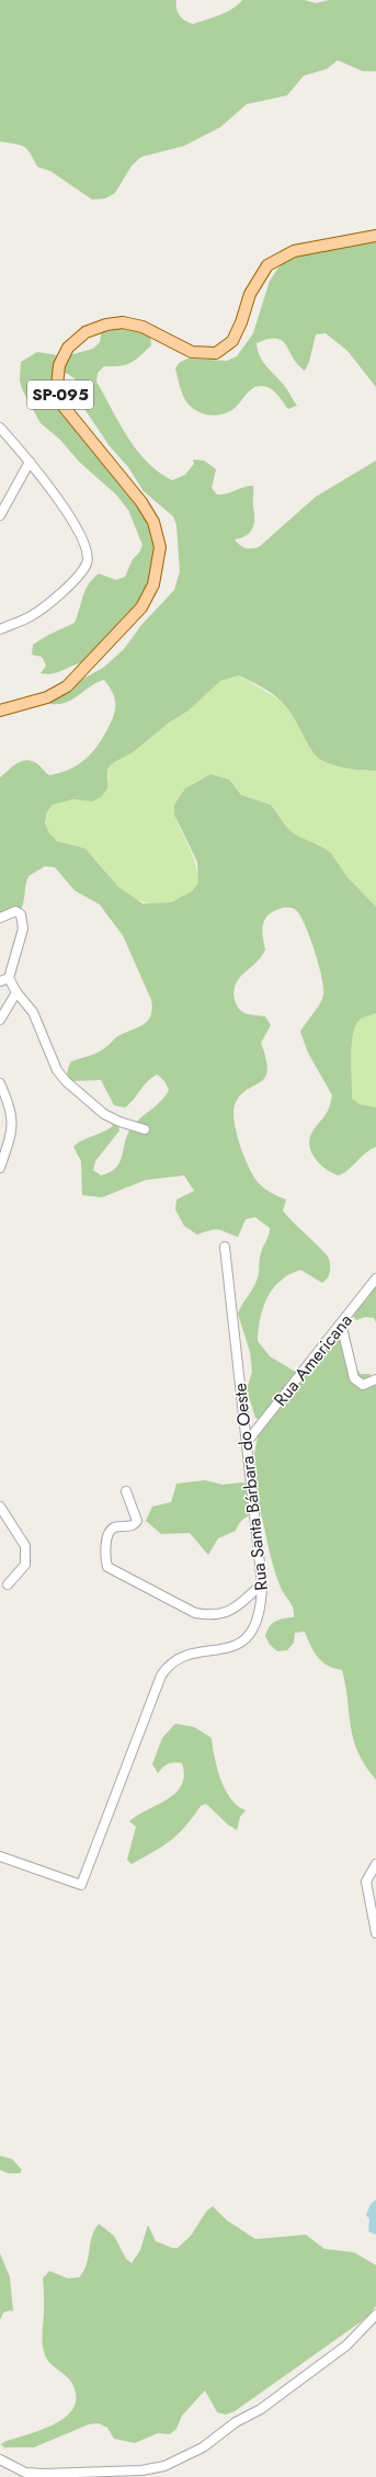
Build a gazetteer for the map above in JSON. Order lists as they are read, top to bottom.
{
  "streets": {
    "main road": ["SP-095"],
    "street": ["Rua Americana", "Rua Santa Bárbara do Oeste"]
  },
  "crossings": [
    ["Rua Americana", "Rua Santa Bárbara do Oeste"]
  ]
}
